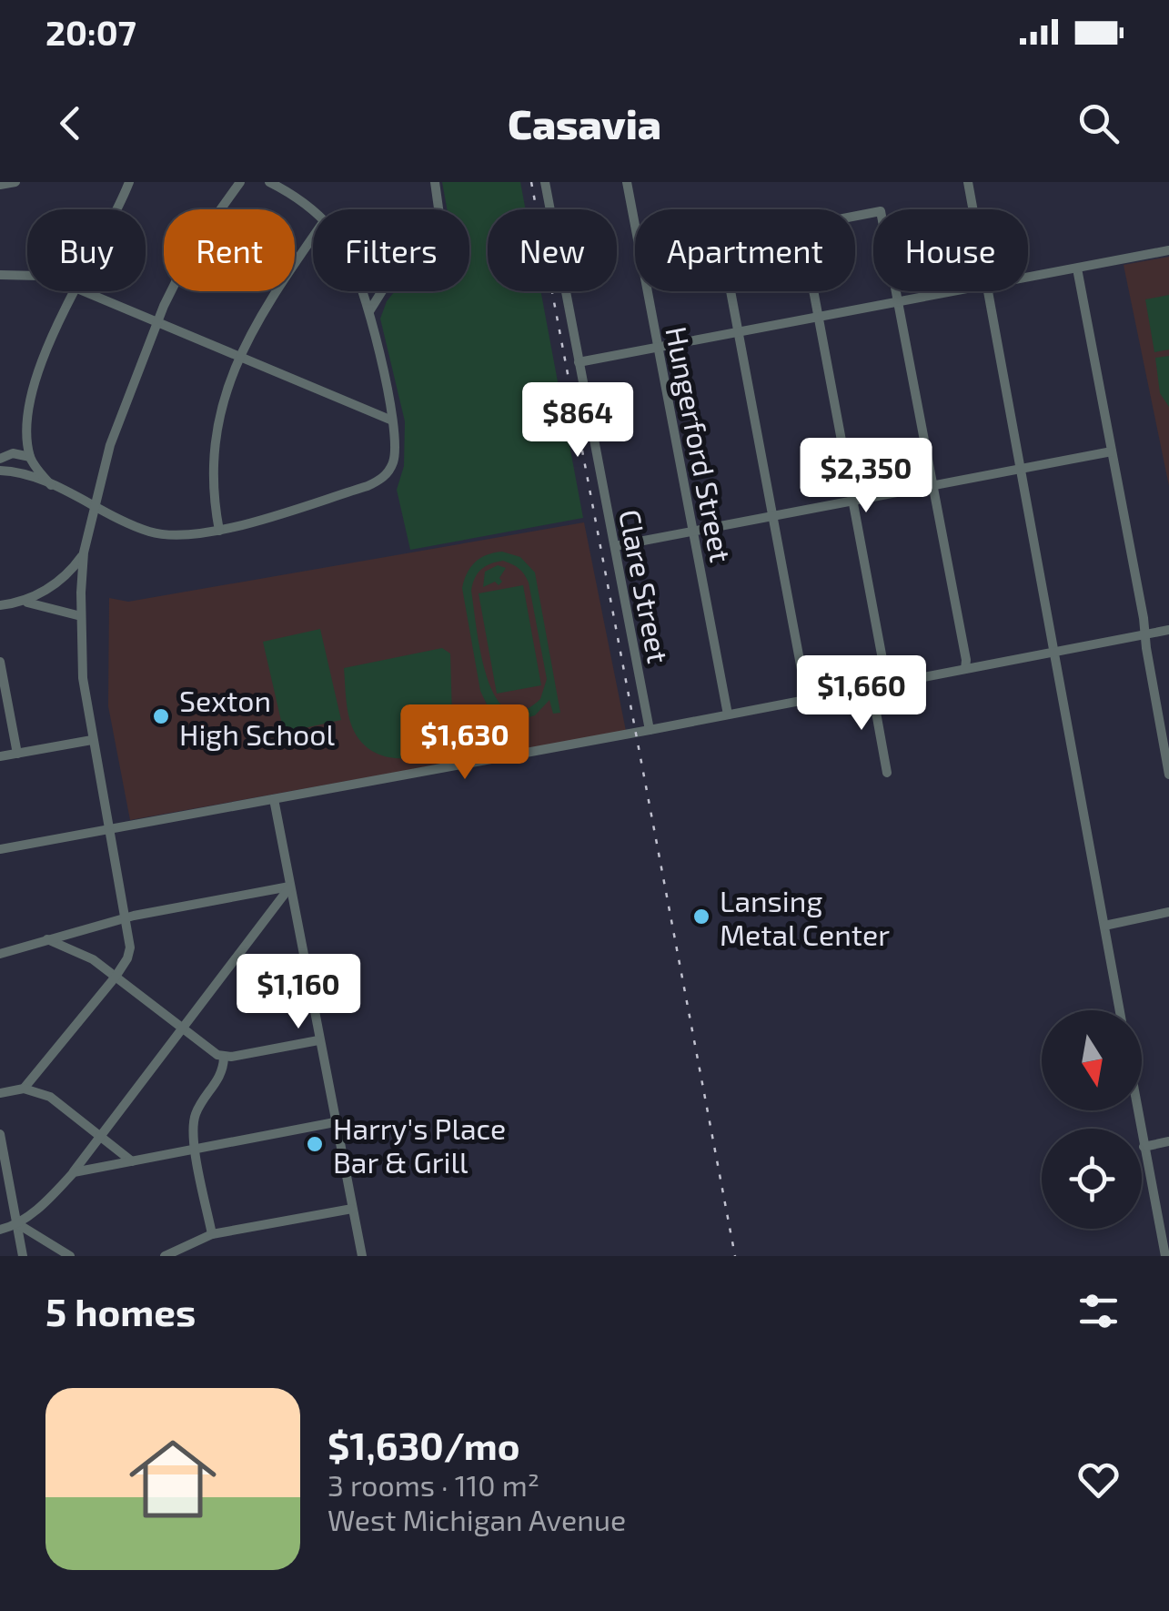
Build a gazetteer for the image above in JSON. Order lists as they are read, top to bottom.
{
  "streets": {
    "street": ["Hungerford Street", "Clare Street"]
  },
  "places": ["Sexton High School", "Lansing Metal Center", "Harry's Place Bar & Grill"],
  "north": "bottom",
  "page": {
    "status": "20:07",
    "header": "Casavia",
    "chip": [
      "Buy",
      "Rent",
      "Filters",
      "New",
      "Apartment",
      "House"
    ],
    "price": [
      "$864",
      "$2,350",
      "$1,660",
      "$1,630",
      "$1,160"
    ],
    "heading": "5 homes",
    "list": [
      {
        "name": "$1,630/mo",
        "note": "3 rooms · 110 m² · West Michigan Avenue"
      }
    ]
  }
}
